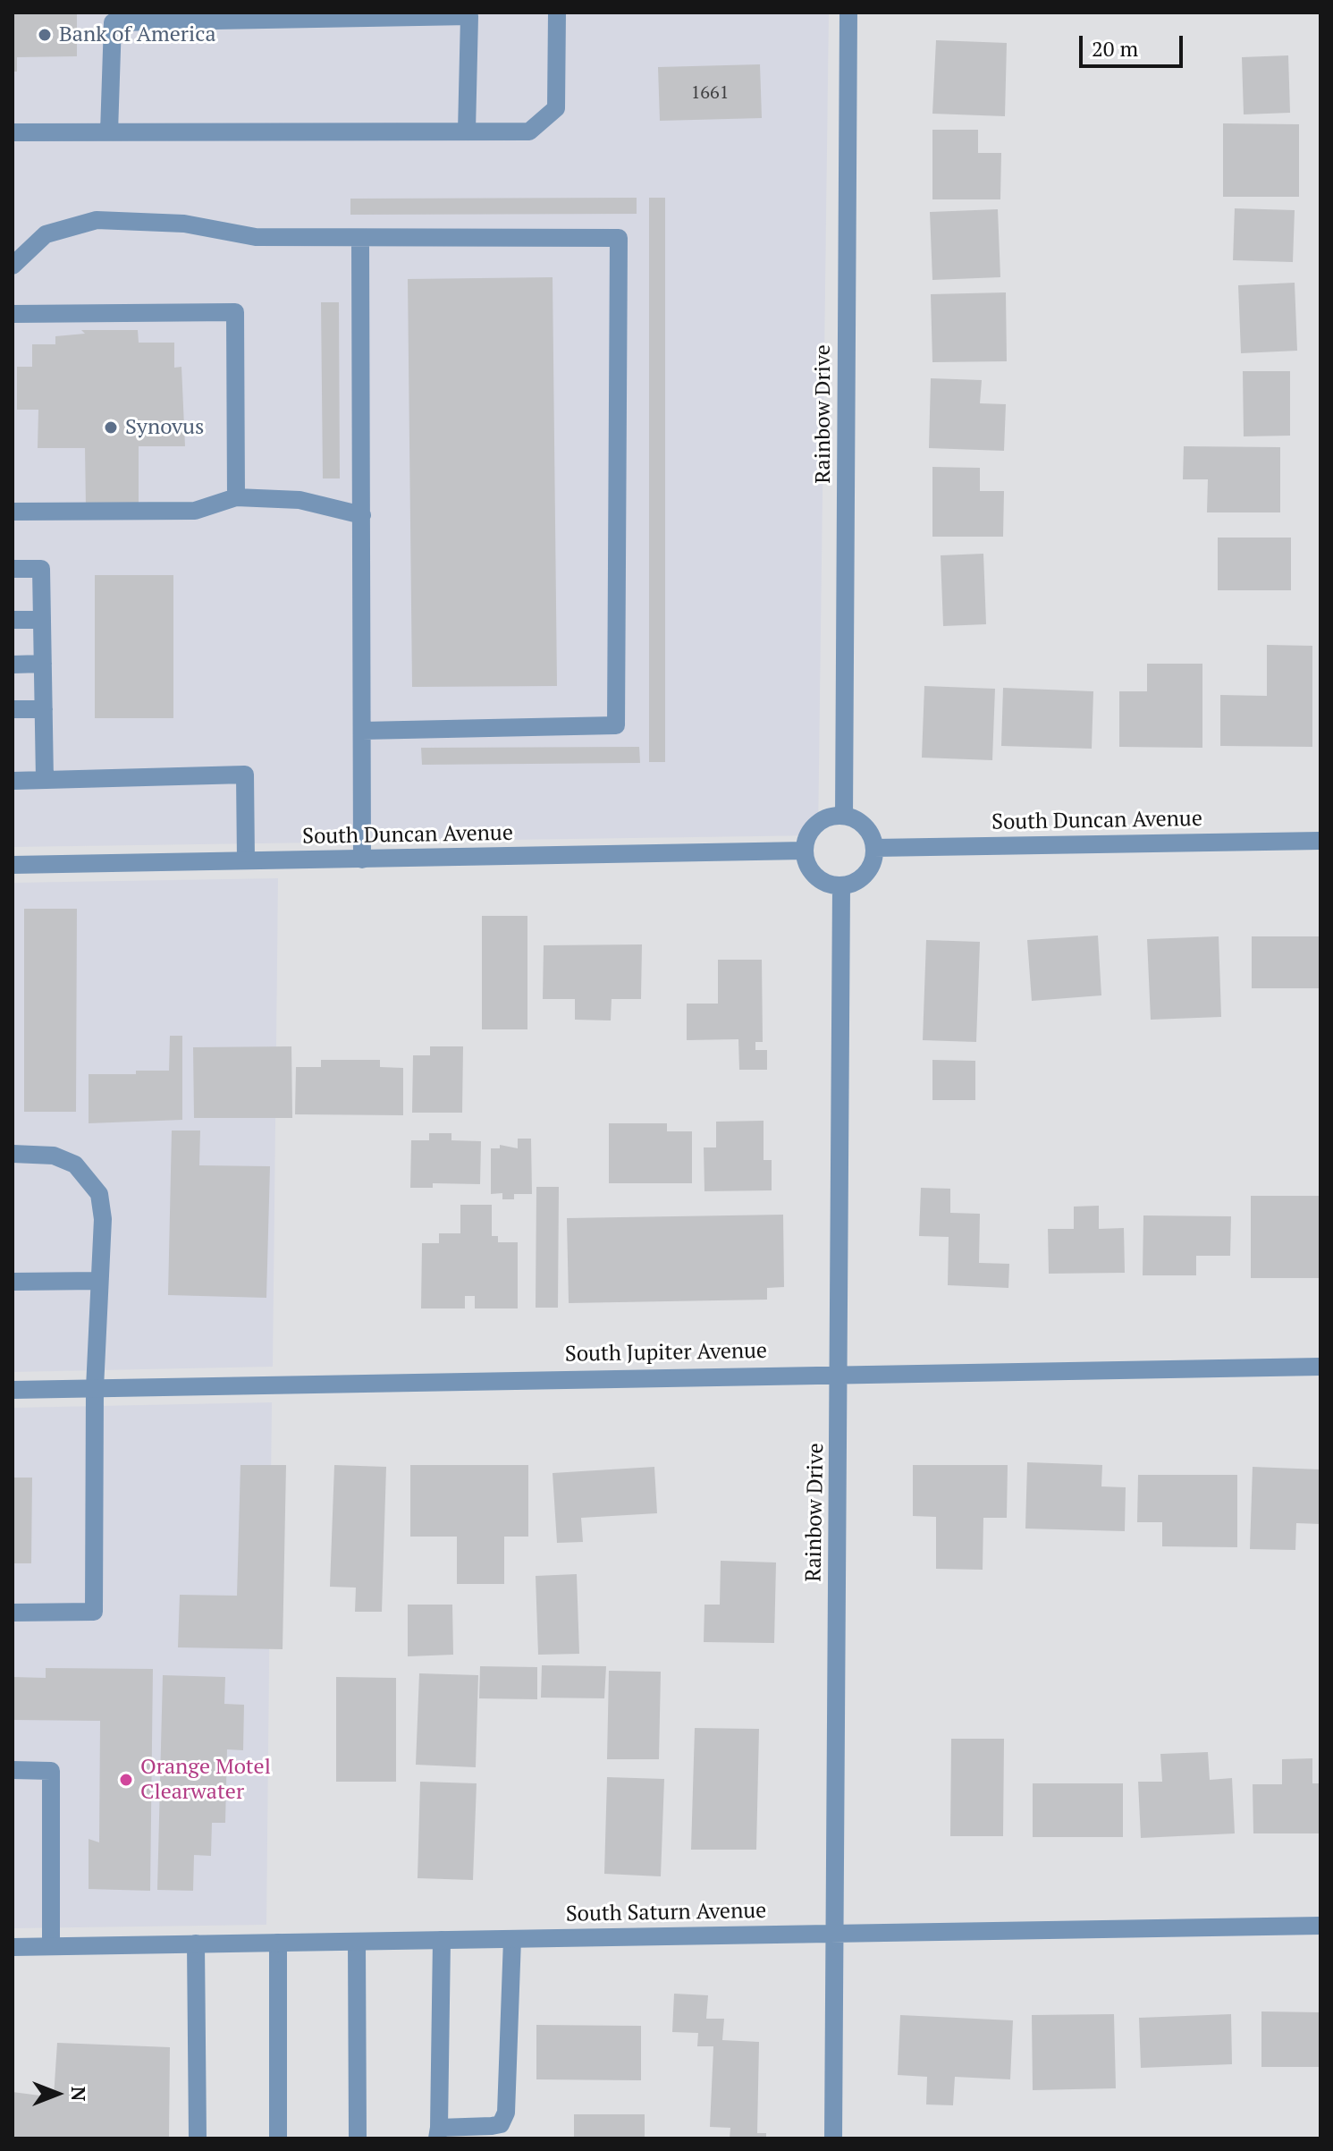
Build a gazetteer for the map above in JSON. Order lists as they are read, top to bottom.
{
  "streets": {
    "street": [
      "Rainbow Drive",
      "South Duncan Avenue",
      "South Jupiter Avenue",
      "South Saturn Avenue"
    ]
  },
  "crossings": [
    ["Rainbow Drive", "South Duncan Avenue"],
    ["Rainbow Drive", "South Jupiter Avenue"],
    ["Rainbow Drive", "South Saturn Avenue"]
  ],
  "places": ["Bank of America", "Synovus", "Orange Motel Clearwater"],
  "house_numbers": ["1661"],
  "scale_bar": "20 m",
  "north": "right"
}
